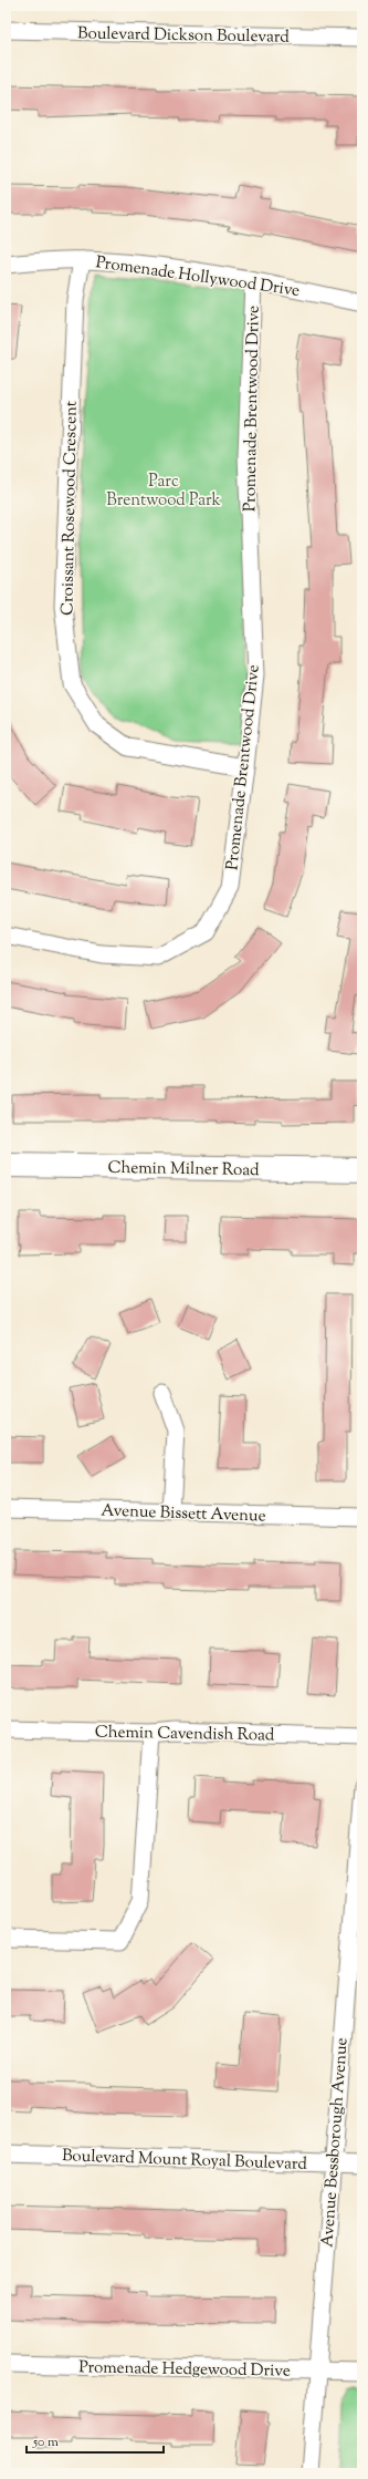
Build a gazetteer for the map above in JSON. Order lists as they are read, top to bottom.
{
  "streets": {
    "street": [
      "Boulevard Dickson Boulevard",
      "Promenade Hollywood Drive",
      "Promenade Brentwood Drive",
      "Croissant Rosewood Crescent",
      "Chemin Milner Road",
      "Avenue Bissett Avenue",
      "Chemin Cavendish Road",
      "Avenue Bessborough Avenue",
      "Boulevard Mount Royal Boulevard",
      "Promenade Hedgewood Drive"
    ]
  },
  "crossings": [
    ["Promenade Hollywood Drive", "Promenade Brentwood Drive"],
    ["Promenade Hollywood Drive", "Croissant Rosewood Crescent"],
    ["Promenade Brentwood Drive", "Croissant Rosewood Crescent"],
    ["Avenue Bessborough Avenue", "Boulevard Mount Royal Boulevard"],
    ["Avenue Bessborough Avenue", "Promenade Hedgewood Drive"]
  ],
  "parks": ["Parc Brentwood Park"],
  "scale_bar": "50 m"
}
